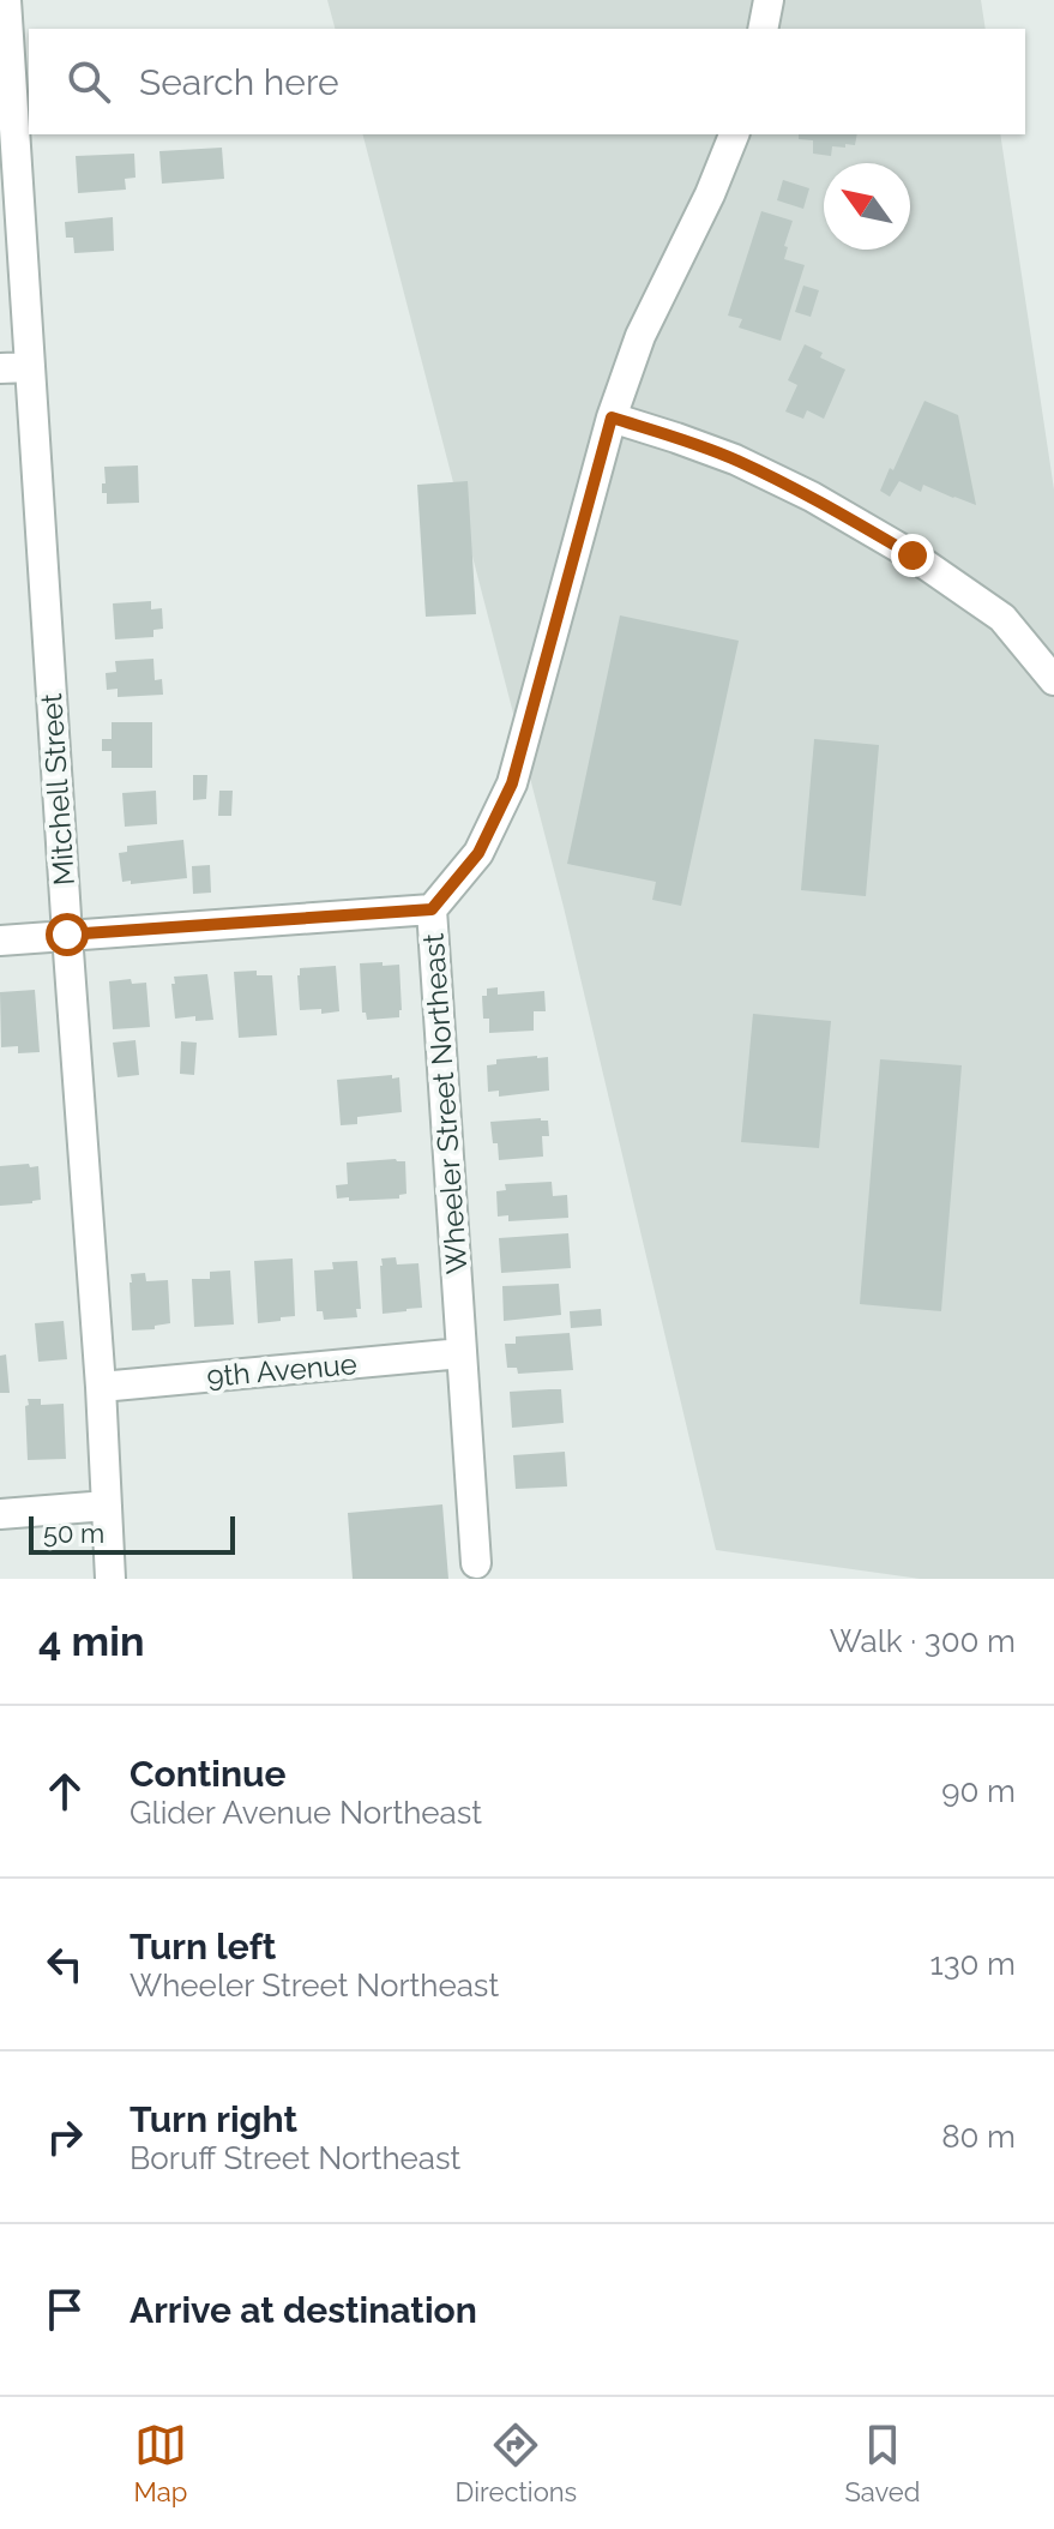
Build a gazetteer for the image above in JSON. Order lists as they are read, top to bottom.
{
  "streets": {
    "street": ["Mitchell Street", "Wheeler Street Northeast", "9th Avenue"]
  },
  "crossings": [
    ["Mitchell Street", "9th Avenue"],
    ["Wheeler Street Northeast", "9th Avenue"]
  ],
  "scale_bar": "50 m",
  "north": "top left",
  "page": {
    "search": "Search here",
    "scale": "50 m",
    "heading": ["4 min", "Walk · 300 m"],
    "list": [
      ["Continue", "Glider Avenue Northeast", "90 m"],
      ["Turn left", "Wheeler Street Northeast", "130 m"],
      ["Turn right", "Boruff Street Northeast", "80 m"],
      "Arrive at destination"
    ],
    "nav": ["Map", "Directions", "Saved"]
  }
}
